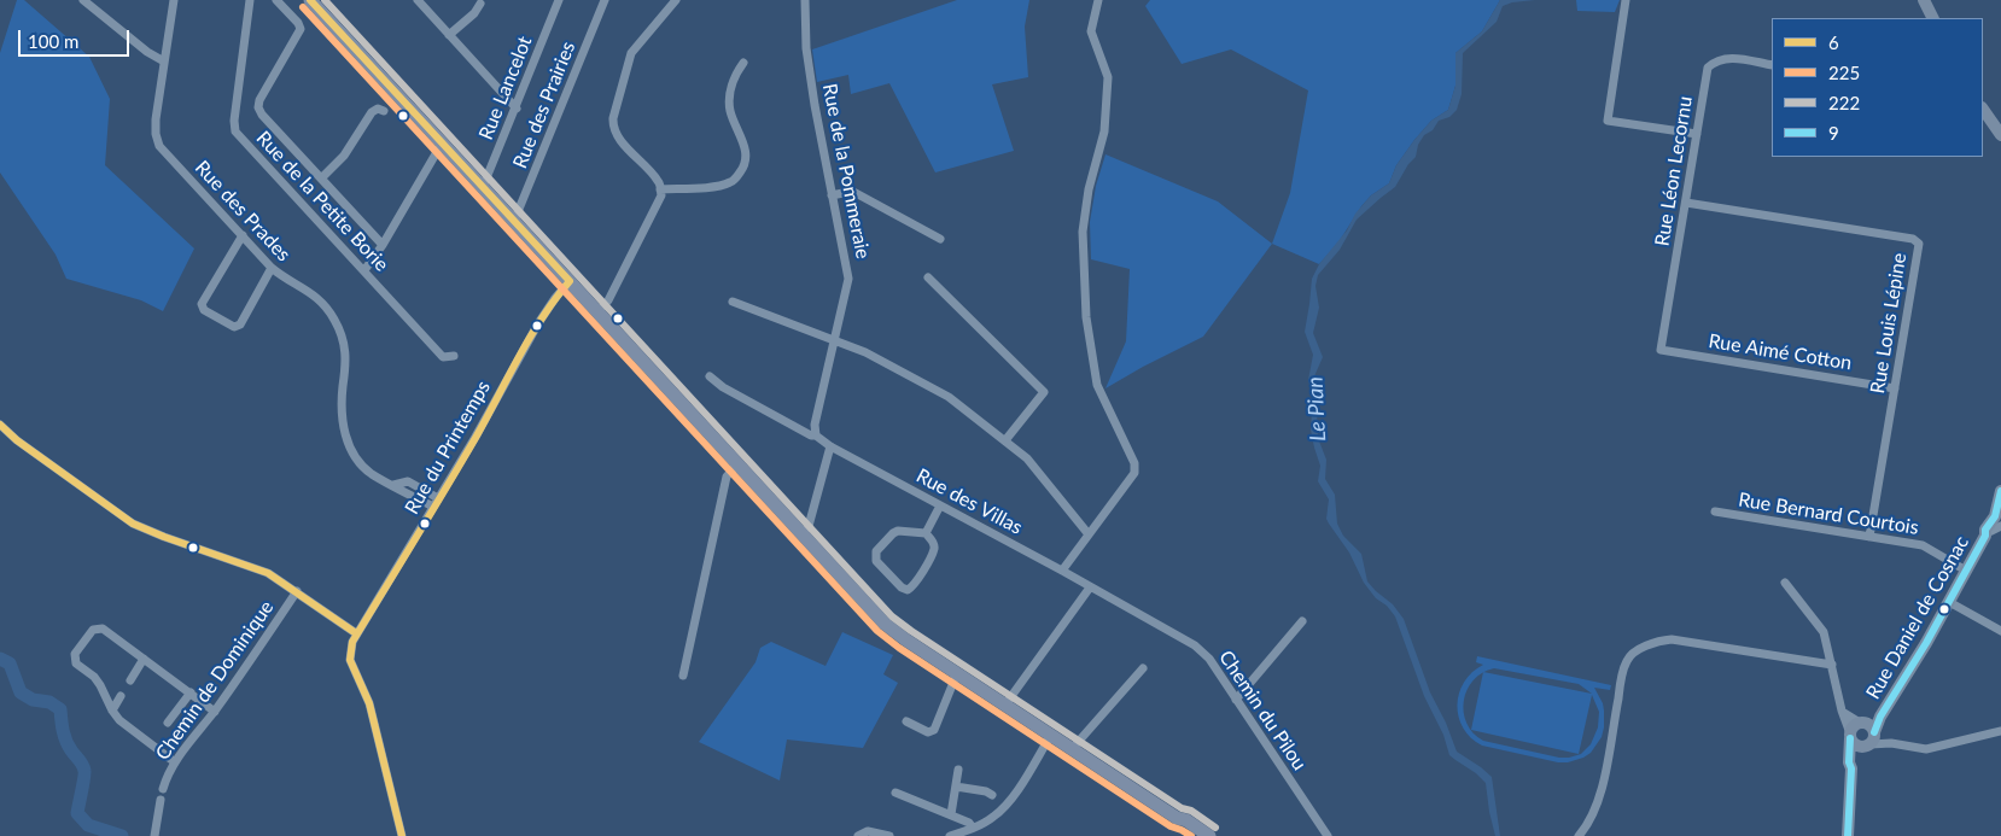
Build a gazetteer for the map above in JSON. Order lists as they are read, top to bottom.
{
  "streets": {
    "street": [
      "Rue Lancelot",
      "Rue des Prairies",
      "Rue de la Pommeraie",
      "Rue Léon Lecornu",
      "Rue de la Petite Borie",
      "Rue des Prades",
      "Rue Louis Lépine",
      "Rue Aimé Cotton",
      "Rue du Printemps",
      "Rue des Villas",
      "Rue Bernard Courtois",
      "Rue Daniel de Cosnac",
      "Chemin de Dominique",
      "Chemin du Pilou"
    ]
  },
  "crossings": [
    ["Rue Léon Lecornu", "Rue Louis Lépine"],
    ["Rue Léon Lecornu", "Rue Aimé Cotton"],
    ["Rue des Prades", "Rue du Printemps"],
    ["Rue Louis Lépine", "Rue Aimé Cotton"],
    ["Rue Louis Lépine", "Rue Bernard Courtois"],
    ["Rue des Villas", "Chemin du Pilou"],
    ["Rue Bernard Courtois", "Rue Daniel de Cosnac"]
  ],
  "water": ["Le Pian"],
  "lines": [
    "transit line 6",
    "transit line 222",
    "transit line 225",
    "transit line 9"
  ],
  "legend": [
    "6",
    "225",
    "222",
    "9"
  ],
  "scale_bar": "100 m"
}
